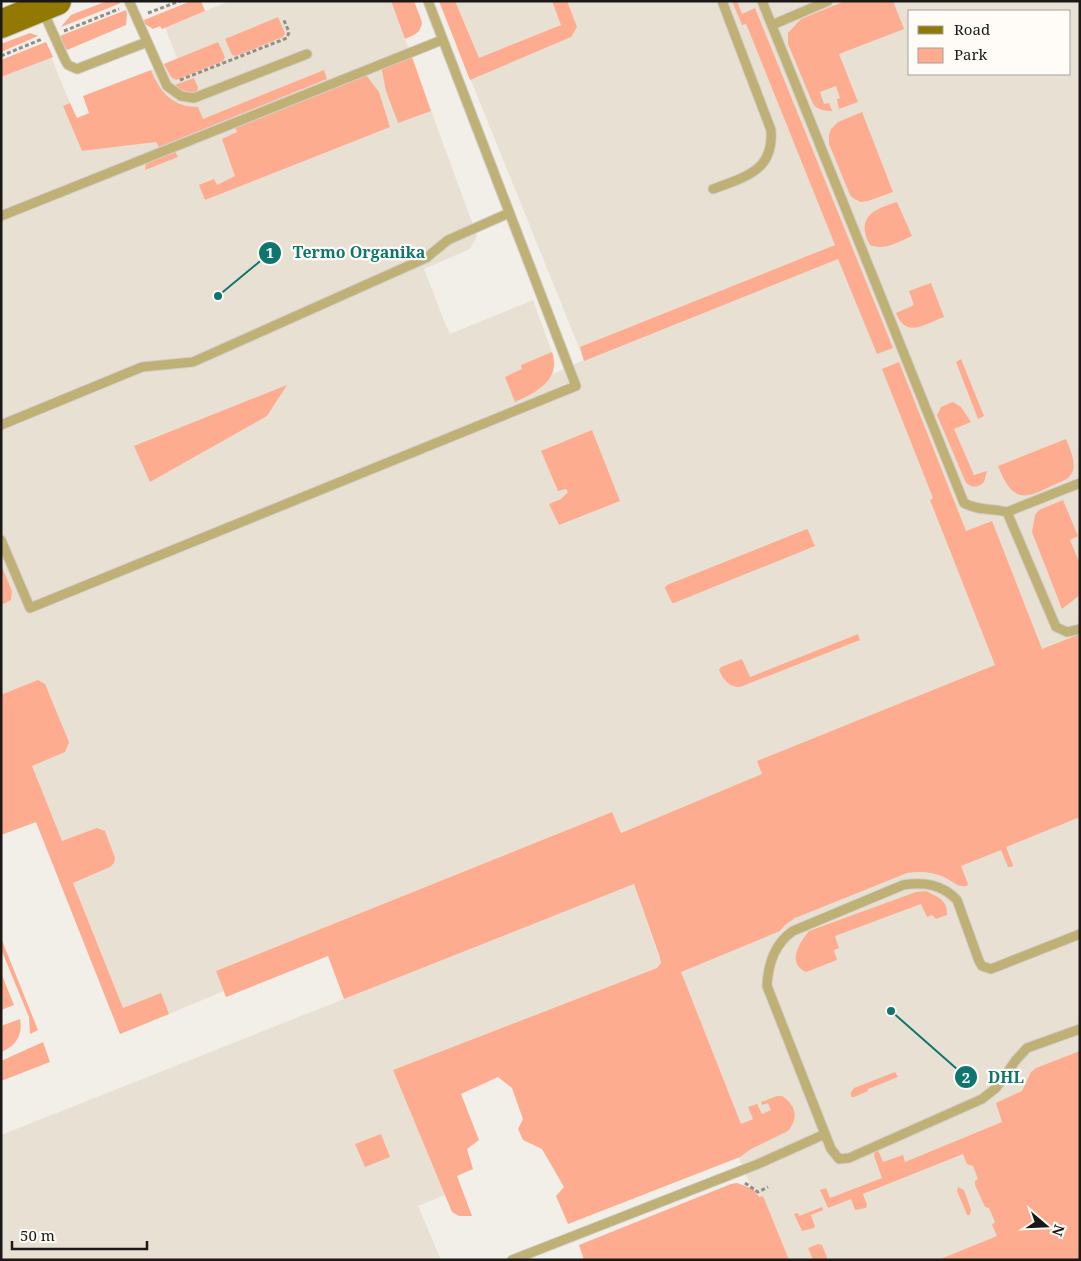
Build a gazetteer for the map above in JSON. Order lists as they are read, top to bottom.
{
  "places": ["Termo Organika", "DHL"],
  "legend": ["Road", "Park"],
  "scale_bar": "50 m",
  "north": "right"
}
